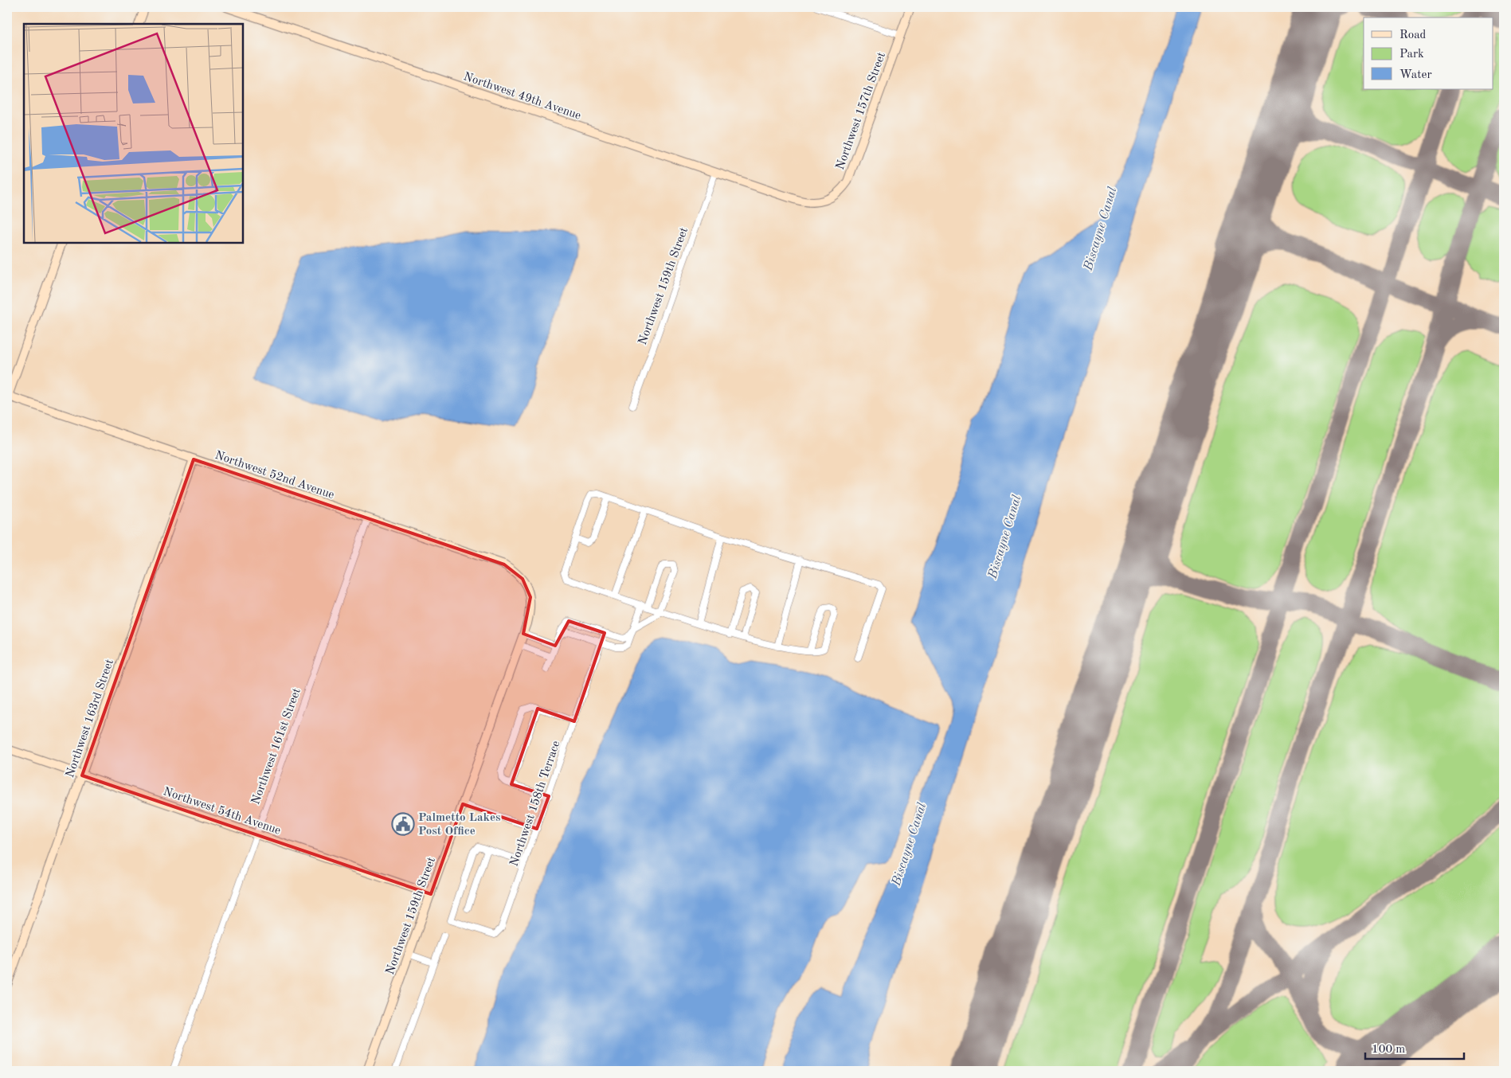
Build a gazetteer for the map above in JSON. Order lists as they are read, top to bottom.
{
  "streets": {
    "street": [
      "Northwest 49th Avenue",
      "Northwest 157th Street",
      "Northwest 159th Street",
      "Northwest 52nd Avenue",
      "Northwest 163rd Street",
      "Northwest 161st Street",
      "Northwest 158th Terrace",
      "Northwest 54th Avenue"
    ]
  },
  "crossings": [
    ["Northwest 49th Avenue", "Northwest 157th Street"],
    ["Northwest 49th Avenue", "Northwest 159th Street"],
    ["Northwest 159th Street", "Northwest 52nd Avenue"],
    ["Northwest 159th Street", "Northwest 54th Avenue"],
    ["Northwest 52nd Avenue", "Northwest 163rd Street"],
    ["Northwest 52nd Avenue", "Northwest 161st Street"],
    ["Northwest 163rd Street", "Northwest 54th Avenue"],
    ["Northwest 161st Street", "Northwest 54th Avenue"]
  ],
  "water": ["Biscayne Canal"],
  "places": {
    "public building": ["Palmetto Lakes Post Office"]
  },
  "legend": ["Road", "Park", "Water"],
  "scale_bar": "100 m"
}
